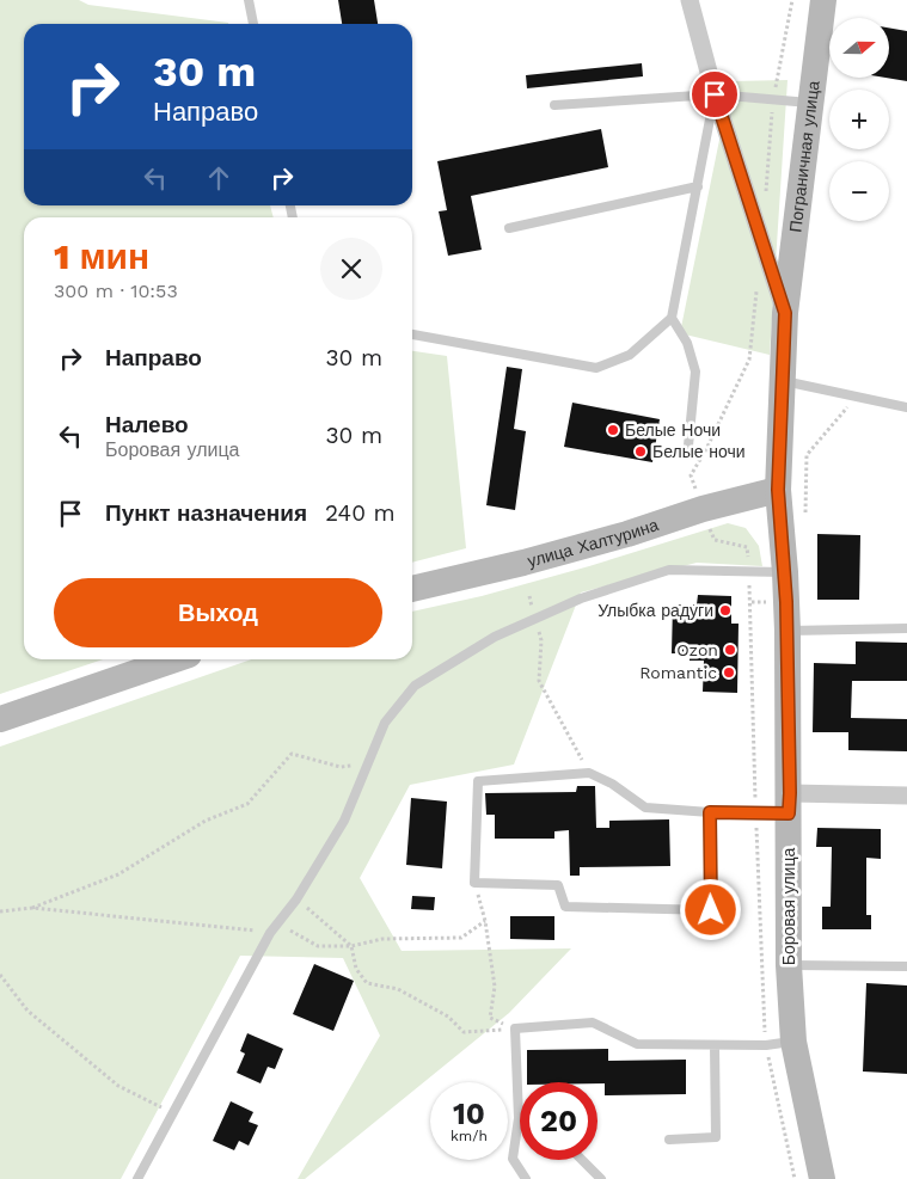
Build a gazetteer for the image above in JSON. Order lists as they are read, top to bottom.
{
  "streets": {
    "main road": ["Пограничная улица", "улица Халтурина", "Боровая улица"]
  },
  "crossings": [
    ["Пограничная улица", "Боровая улица"],
    ["улица Халтурина", "Боровая улица"]
  ],
  "places": [
    "Белые Ночи",
    "Белые ночи",
    "Улыбка радуги",
    "Ozon",
    "Romantic"
  ],
  "north": "right",
  "page": {
    "map_buttons": ["+", "−"],
    "turn": ["30 m", "Направо"],
    "heading": ["1 мин", "300 m · 10:53"],
    "list": [
      {
        "name": "Направо",
        "value": "30 m"
      },
      {
        "name": "Налево",
        "note": "Боровая улица",
        "value": "30 m"
      },
      {
        "name": "Пункт назначения",
        "value": "240 m"
      }
    ],
    "buttons": "Выход",
    "speed": "10 km/h",
    "limit": "20"
  }
}
